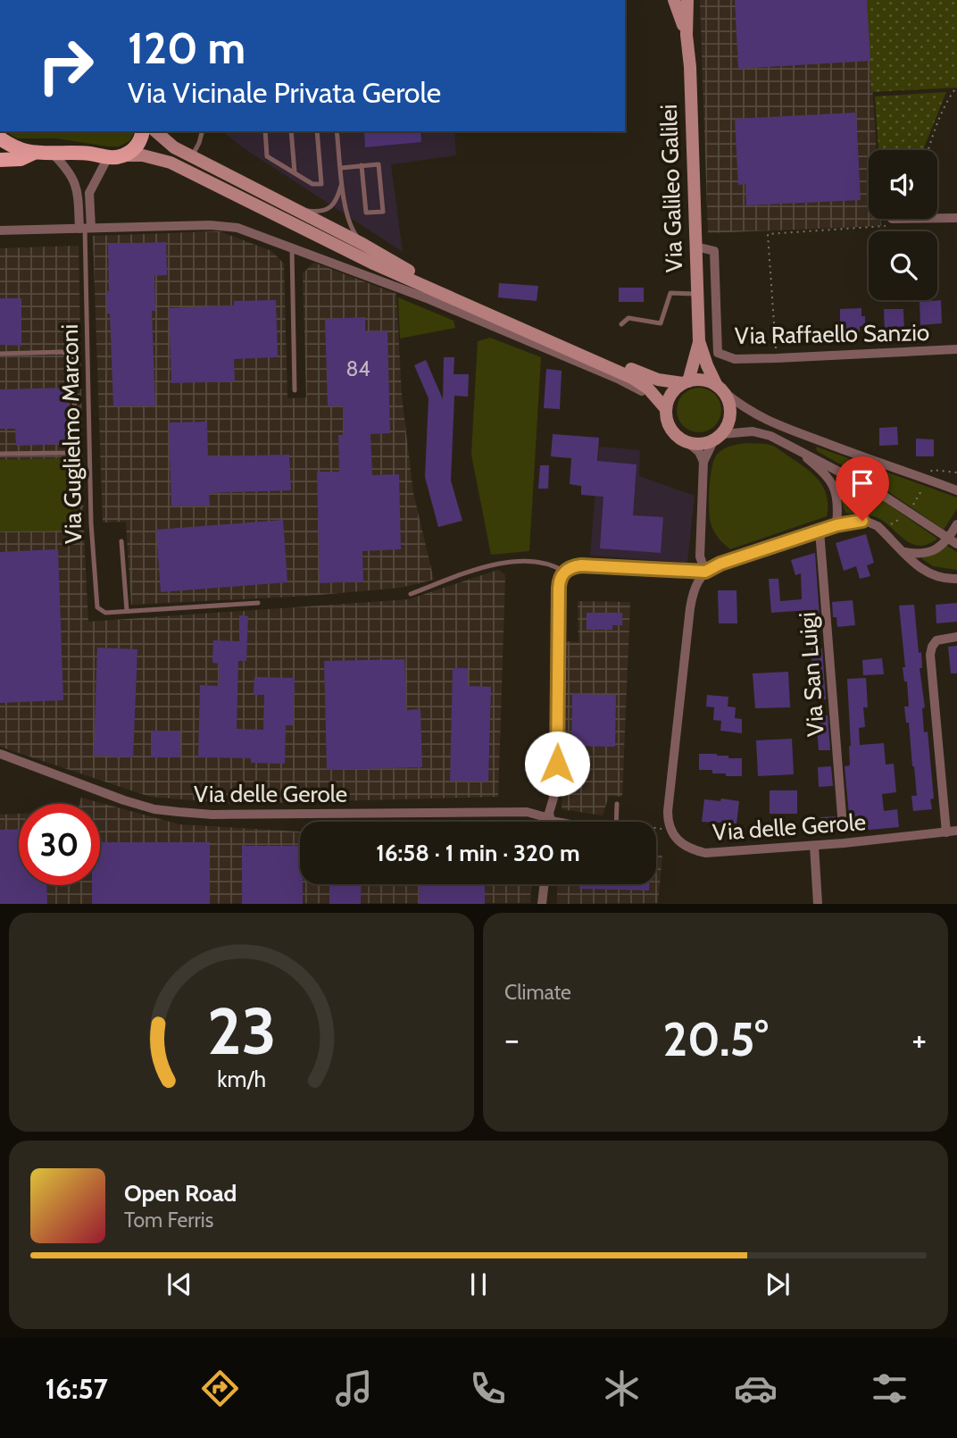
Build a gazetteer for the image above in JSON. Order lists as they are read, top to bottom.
{
  "streets": {
    "street": [
      "Via Galileo Galilei",
      "Via Raffaello Sanzio",
      "Via San Luigi",
      "Via delle Gerole"
    ],
    "lane": ["Via Guglielmo Marconi"]
  },
  "crossings": [
    ["Via Galileo Galilei", "Via Raffaello Sanzio"]
  ],
  "house_numbers": ["84"],
  "page": {
    "turn": ["120 m", "Via Vicinale Privata Gerole"],
    "limit": "30",
    "trip": "16:58 · 1 min · 320 m",
    "tile": "Climate",
    "heat": ["−", "20.5°", "+"],
    "song": ["Open Road", "Tom Ferris"],
    "tabs": "16:57",
    "gauge": ["23", "km/h"]
  }
}
